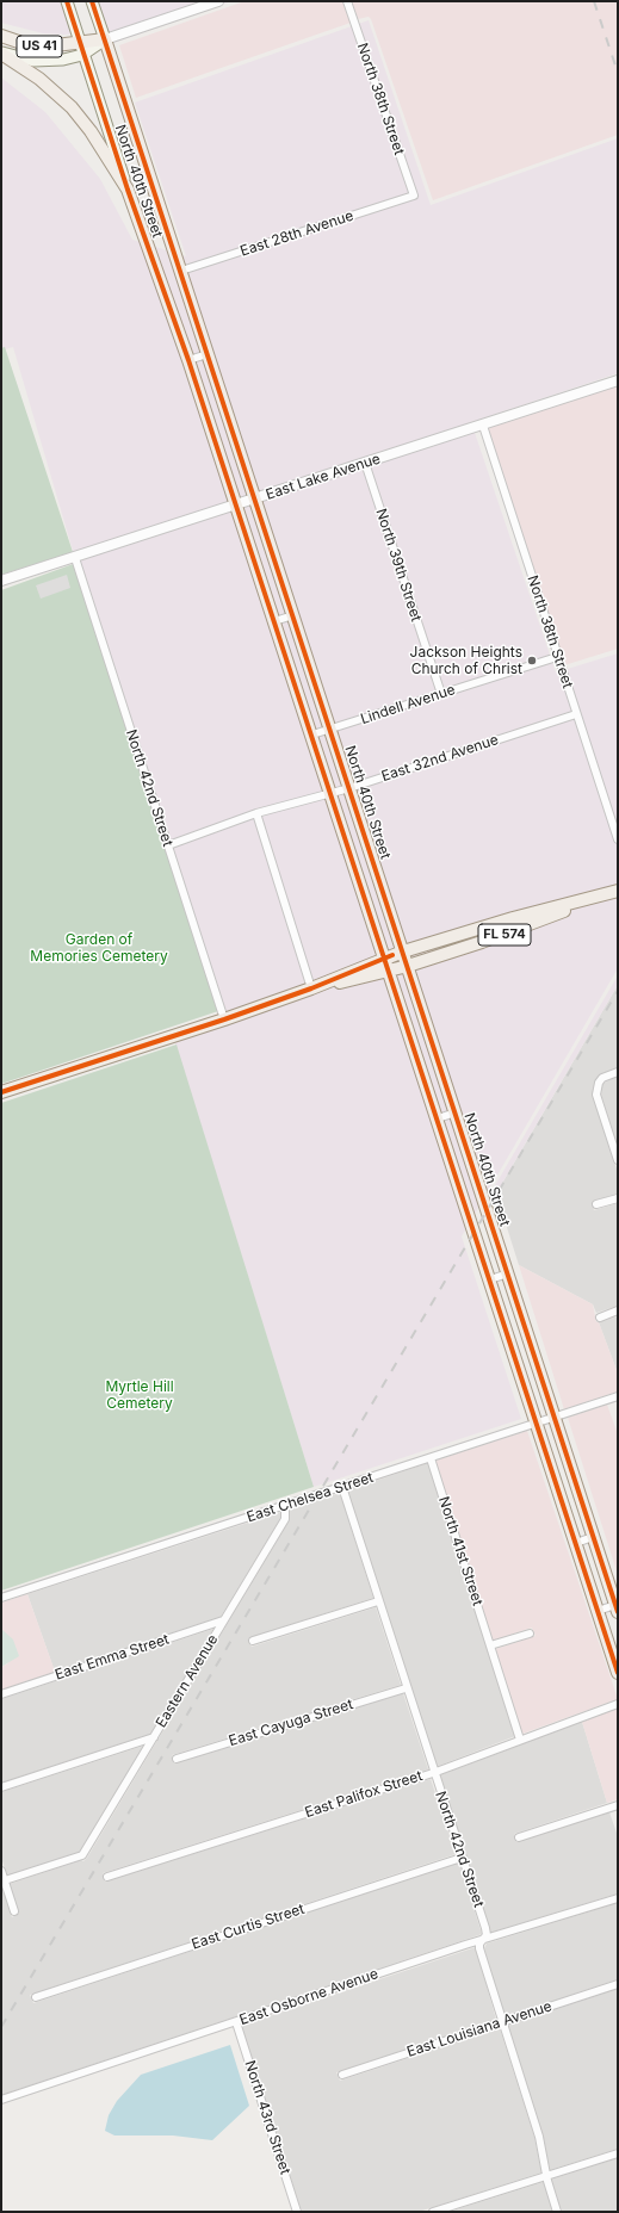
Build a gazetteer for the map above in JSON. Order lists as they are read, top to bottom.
{
  "streets": {
    "main road": ["US 41", "North 40th Street", "FL 574"],
    "street": [
      "North 38th Street",
      "East 28th Avenue",
      "East Lake Avenue",
      "North 39th Street",
      "Lindell Avenue",
      "East 32nd Avenue",
      "North 42nd Street",
      "East Chelsea Street",
      "North 41st Street",
      "East Emma Street",
      "Eastern Avenue",
      "East Cayuga Street",
      "East Palifox Street",
      "East Curtis Street",
      "East Osborne Avenue",
      "East Louisiana Avenue",
      "North 43rd Street"
    ]
  },
  "crossings": [
    ["US 41", "North 40th Street"],
    ["North 38th Street", "East 28th Avenue"],
    ["North 38th Street", "East Lake Avenue"],
    ["North 38th Street", "Lindell Avenue"],
    ["North 38th Street", "East 32nd Avenue"],
    ["North 40th Street", "East 28th Avenue"],
    ["North 40th Street", "East Lake Avenue"],
    ["North 40th Street", "Lindell Avenue"],
    ["North 40th Street", "East 32nd Avenue"],
    ["North 40th Street", "FL 574"],
    ["North 40th Street", "East Chelsea Street"],
    ["East Lake Avenue", "North 39th Street"],
    ["East Lake Avenue", "North 42nd Street"],
    ["North 39th Street", "Lindell Avenue"],
    ["East 32nd Avenue", "North 42nd Street"],
    ["North 42nd Street", "FL 574"],
    ["North 42nd Street", "East Chelsea Street"],
    ["North 42nd Street", "East Cayuga Street"],
    ["North 42nd Street", "East Palifox Street"],
    ["North 42nd Street", "East Curtis Street"],
    ["North 42nd Street", "East Osborne Avenue"],
    ["North 42nd Street", "East Louisiana Avenue"],
    ["East Chelsea Street", "North 41st Street"],
    ["East Chelsea Street", "Eastern Avenue"],
    ["North 41st Street", "East Palifox Street"],
    ["East Emma Street", "Eastern Avenue"],
    ["East Osborne Avenue", "North 43rd Street"]
  ],
  "parks": ["Garden of Memories Cemetery", "Myrtle Hill Cemetery"],
  "places": ["Jackson Heights Church of Christ"]
}
